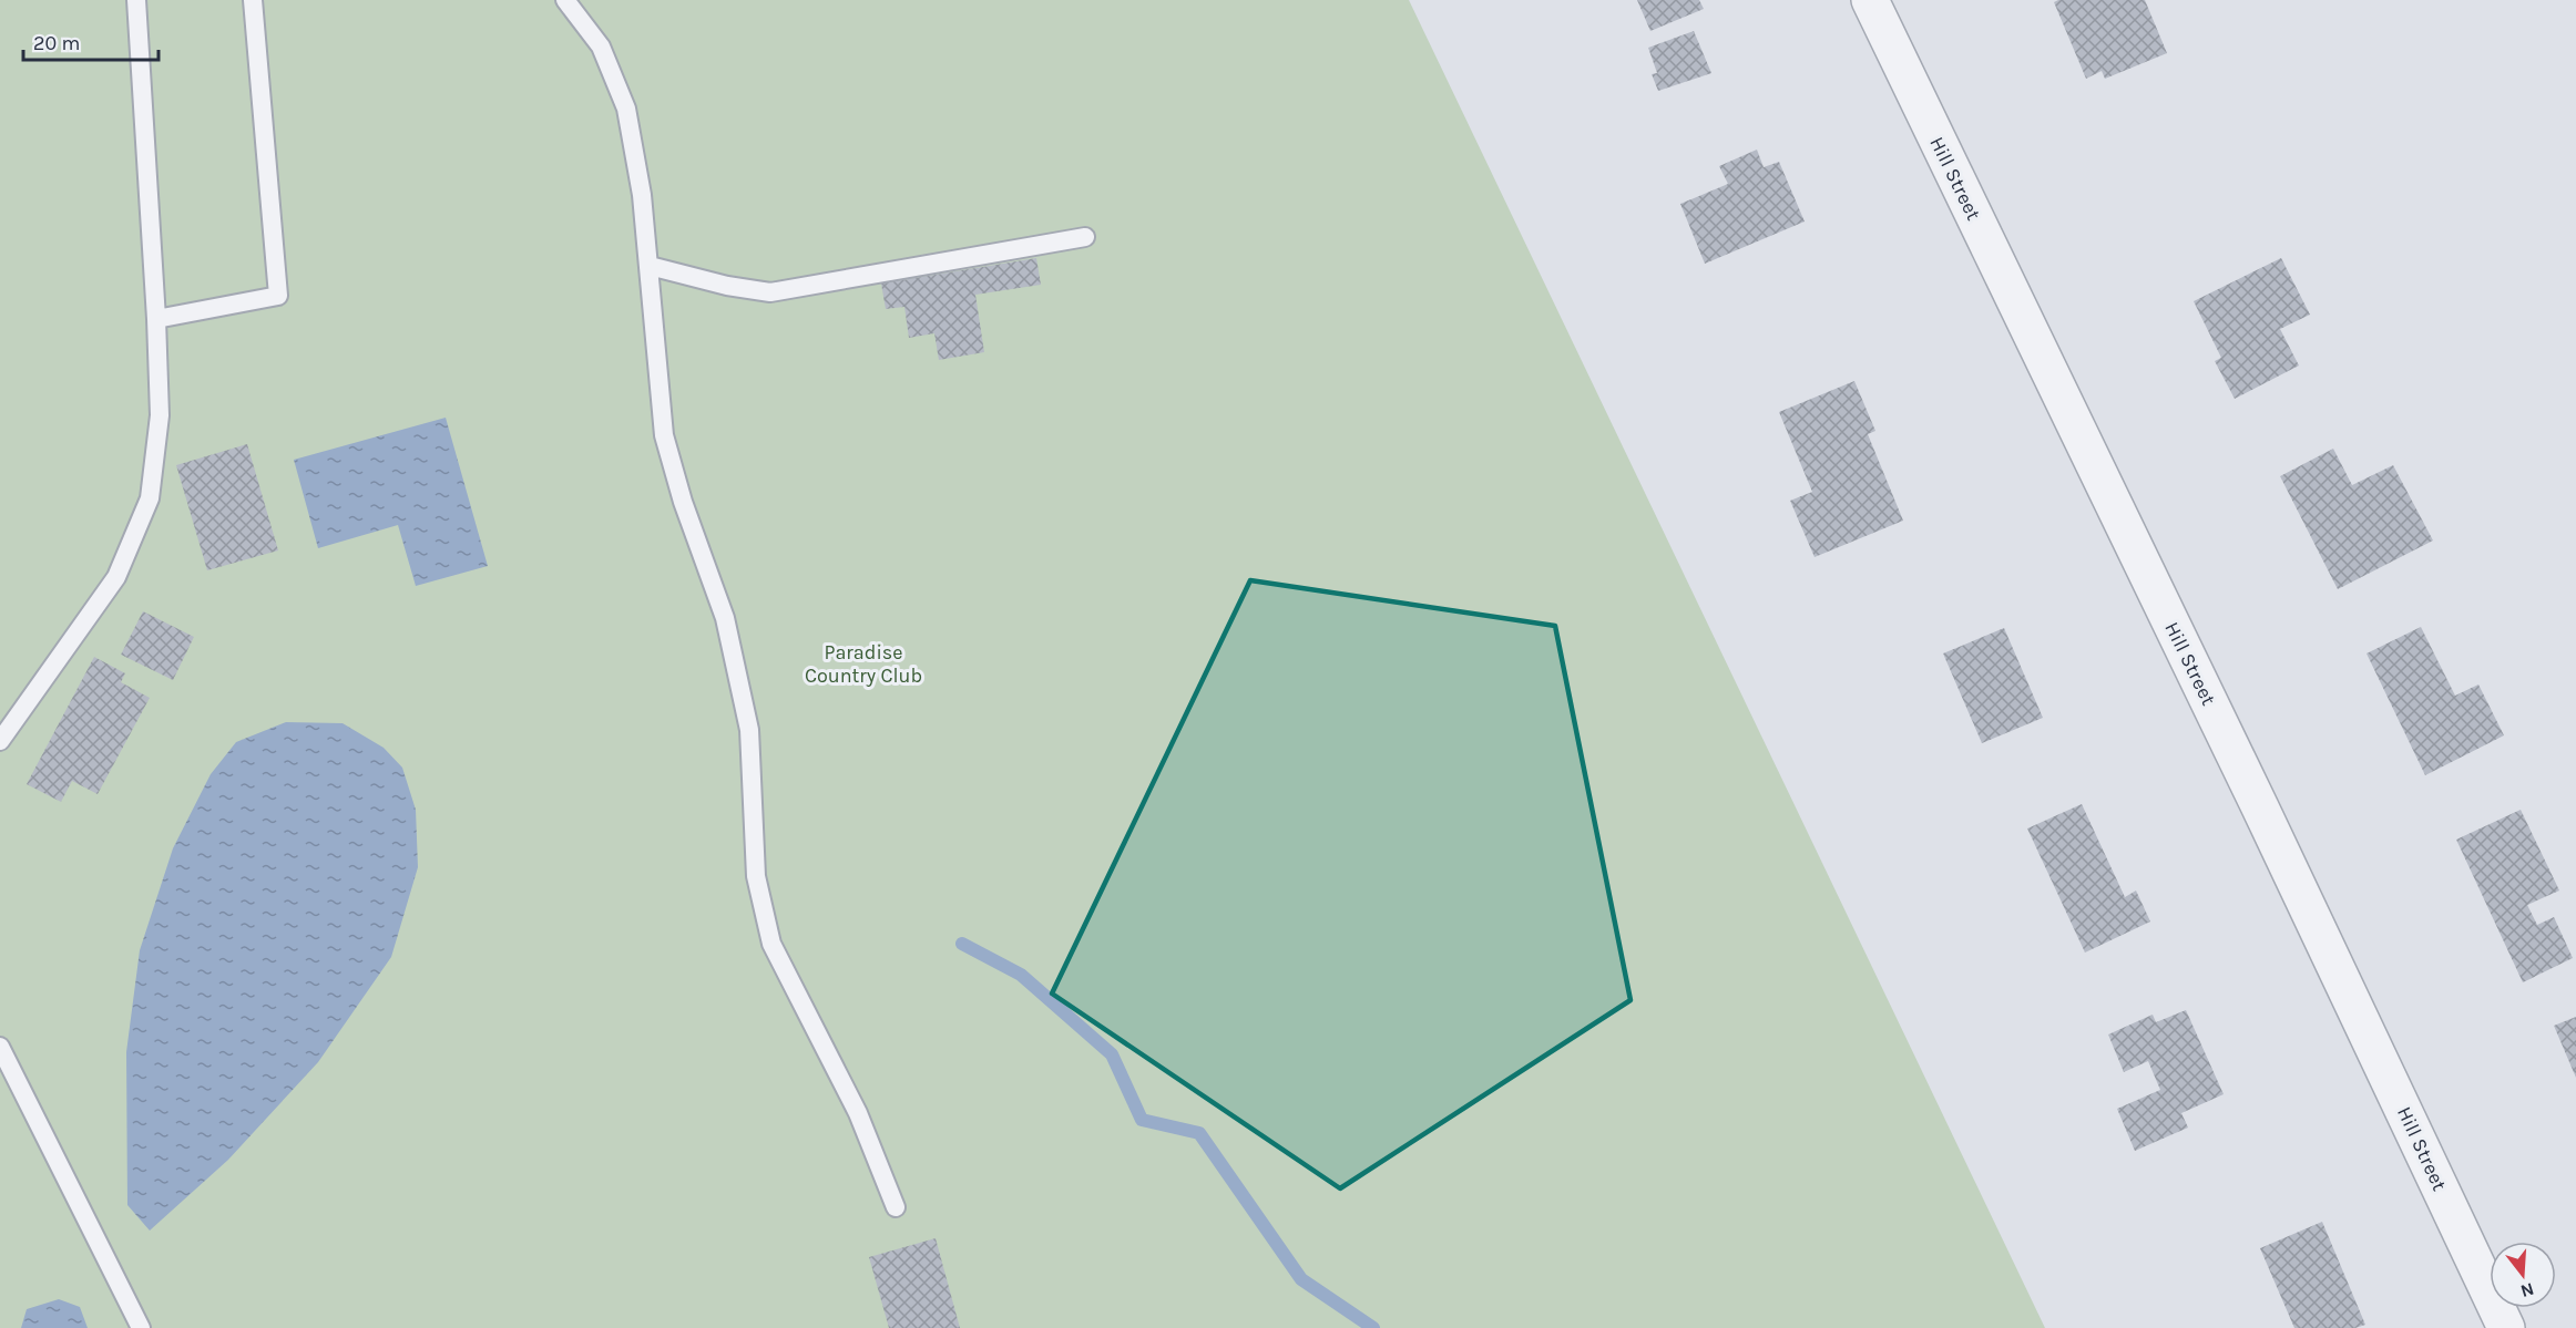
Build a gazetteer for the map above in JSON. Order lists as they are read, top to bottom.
{
  "streets": {
    "street": ["Hill Street"]
  },
  "parks": ["Paradise Country Club"],
  "scale_bar": "20 m",
  "north": "bottom"
}
